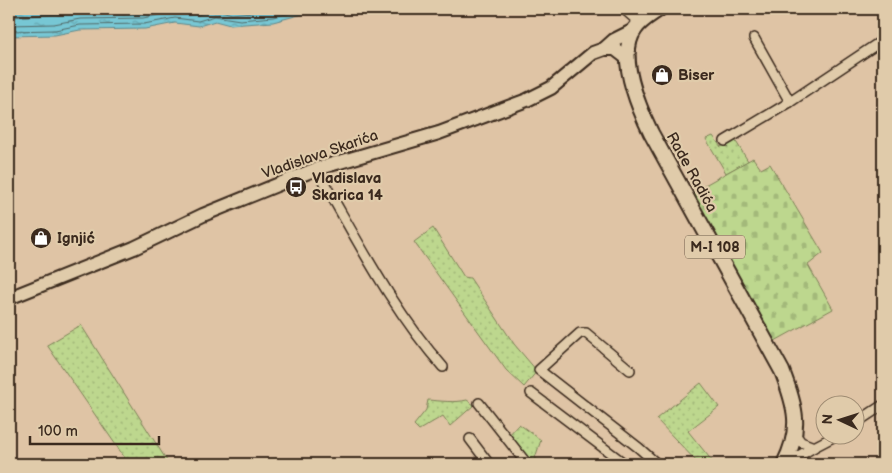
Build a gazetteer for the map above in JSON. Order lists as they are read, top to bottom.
{
  "streets": {
    "main road": ["Rade Radića", "M-I 108"],
    "street": ["Vladislava Skarića"]
  },
  "crossings": [
    ["Vladislava Skarića", "Rade Radića"]
  ],
  "places": {
    "shop": ["Biser", "Ignjić"],
    "bus stop": ["Vladislava Skarica 14"]
  },
  "scale_bar": "100 m",
  "north": "left"
}
